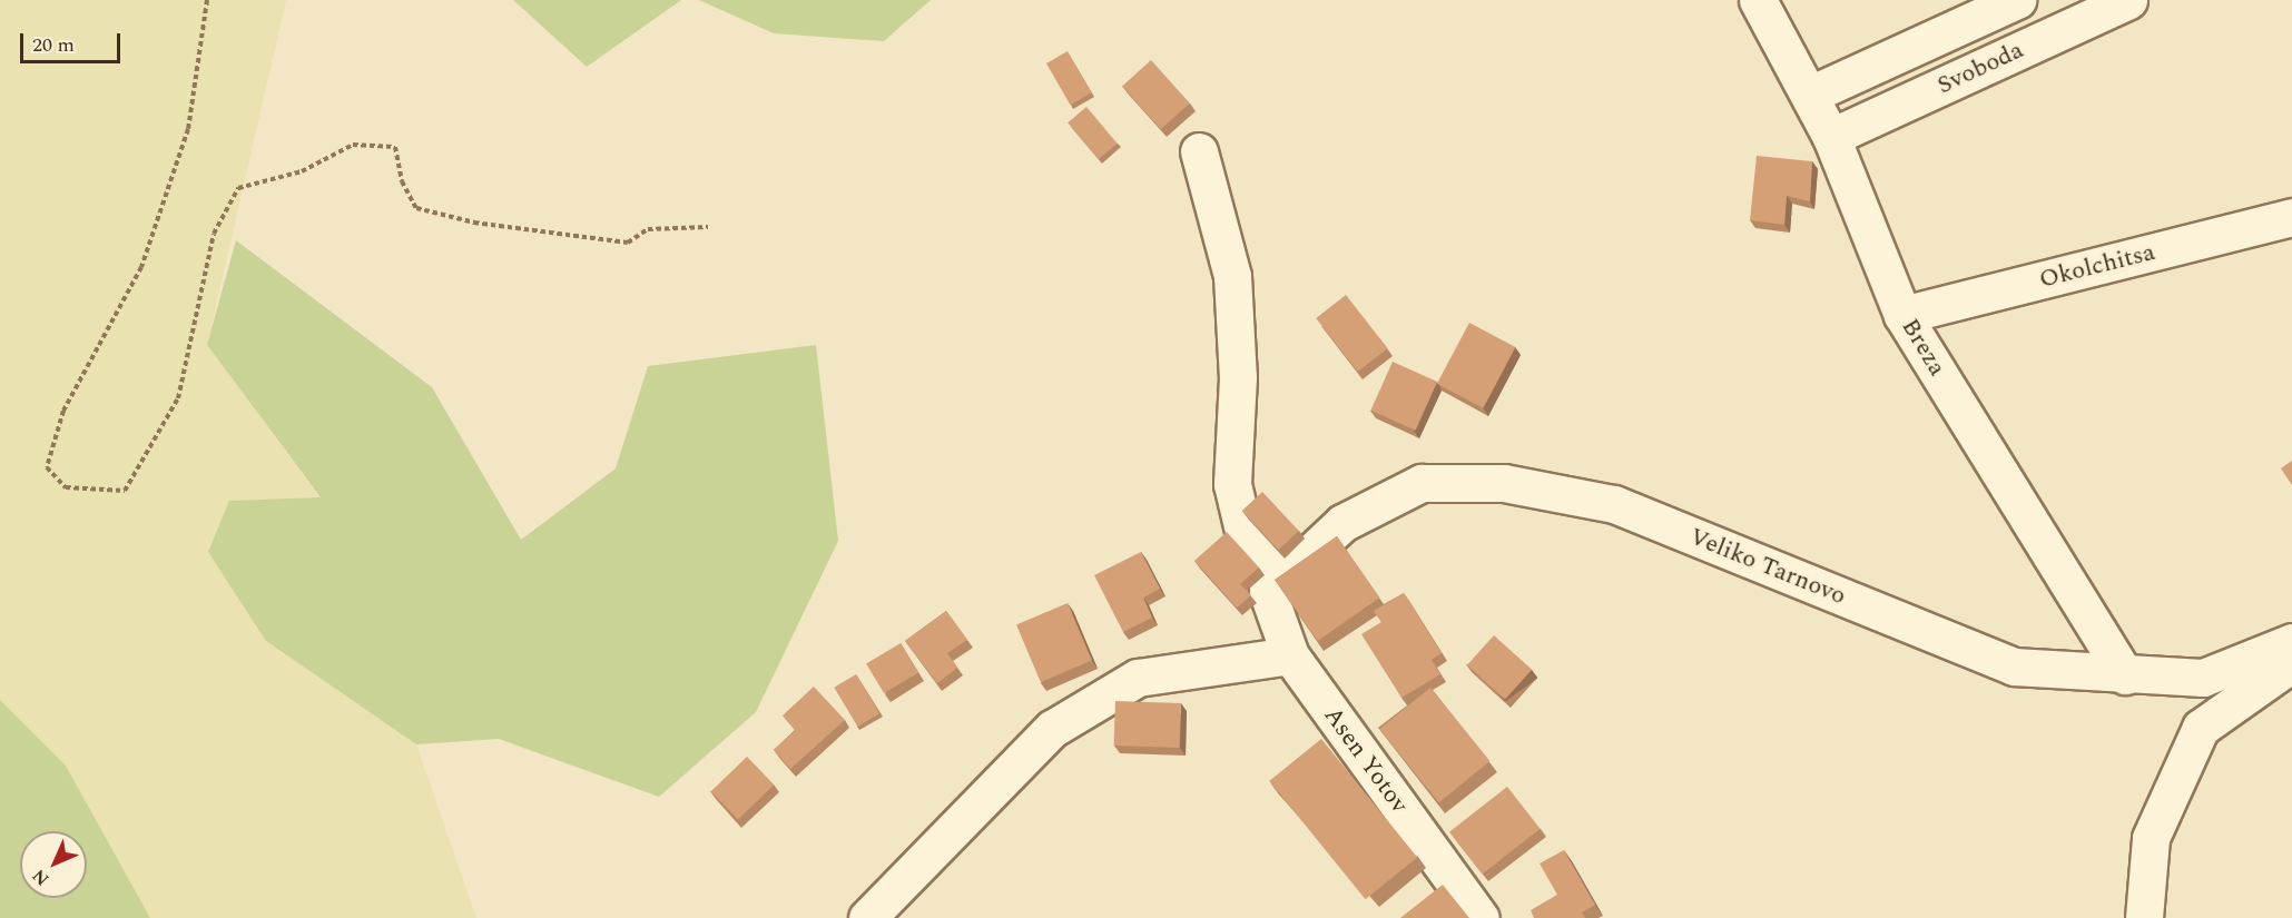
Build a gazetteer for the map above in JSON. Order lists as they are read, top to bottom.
{
  "streets": {
    "street": [
      "Svoboda",
      "Okolchitsa",
      "Breza",
      "Veliko Tarnovo",
      "Asen Yotov"
    ]
  },
  "crossings": [
    ["Svoboda", "Breza"],
    ["Okolchitsa", "Breza"],
    ["Breza", "Veliko Tarnovo"],
    ["Veliko Tarnovo", "Asen Yotov"]
  ],
  "scale_bar": "20 m",
  "north": "bottom left"
}
